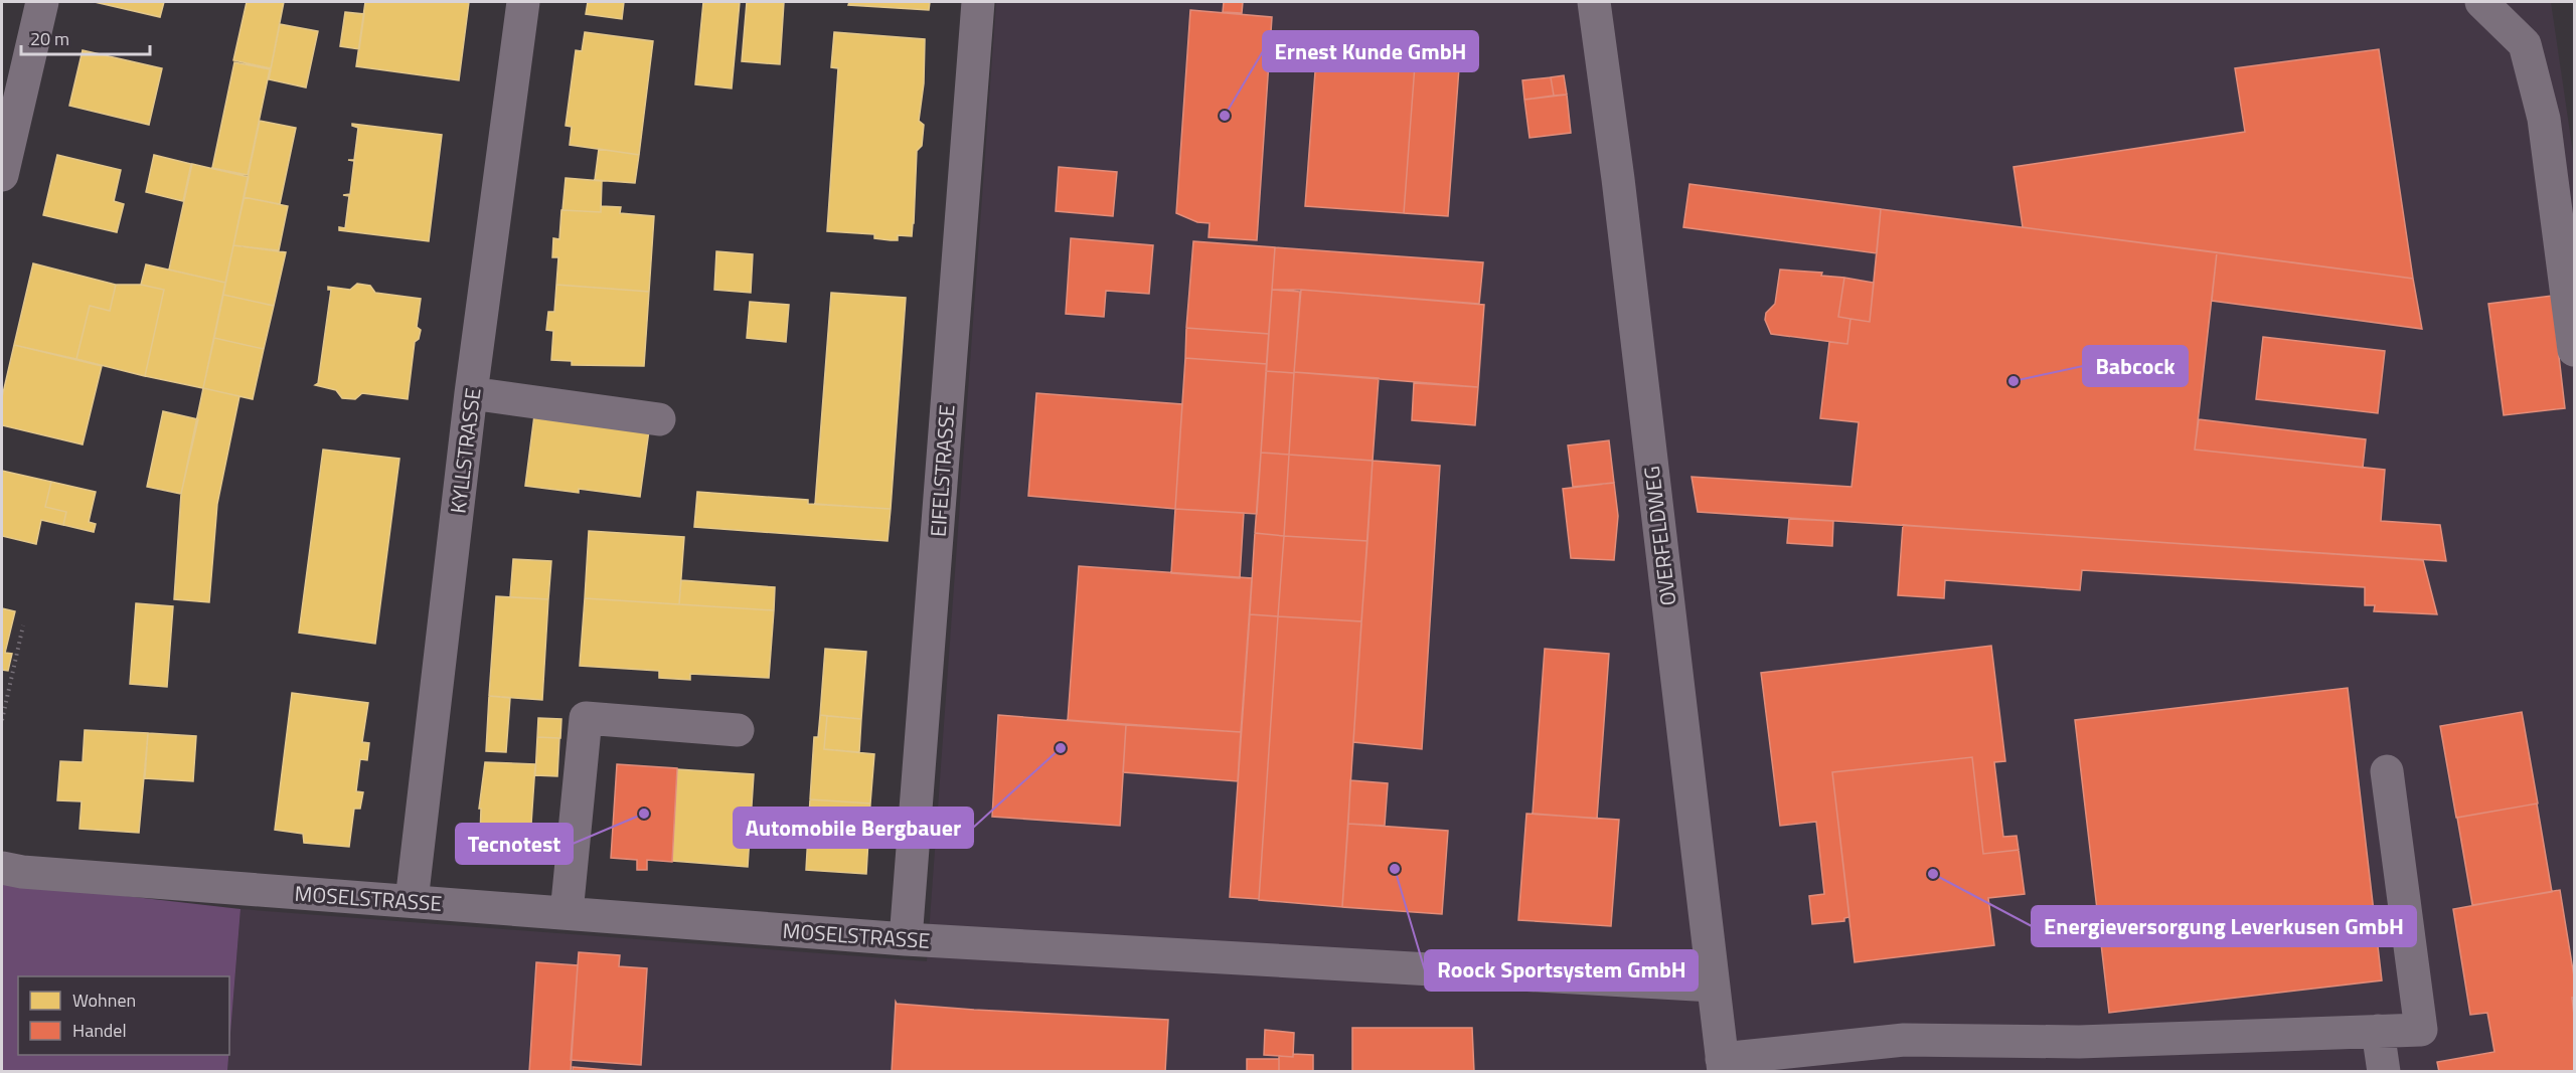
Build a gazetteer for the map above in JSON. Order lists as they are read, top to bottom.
{
  "streets": {
    "street": [
      "KYLLSTRASSE",
      "EIFELSTRASSE",
      "OVERFELDWEG",
      "MOSELSTRASSE"
    ]
  },
  "crossings": [
    ["KYLLSTRASSE", "MOSELSTRASSE"],
    ["EIFELSTRASSE", "MOSELSTRASSE"],
    ["OVERFELDWEG", "MOSELSTRASSE"]
  ],
  "places": [
    "Ernest Kunde GmbH",
    "Babcock",
    "Automobile Bergbauer",
    "Tecnotest",
    "Roock Sportsystem GmbH",
    "Energieversorgung Leverkusen GmbH"
  ],
  "legend": ["Wohnen", "Handel"],
  "scale_bar": "20 m"
}
